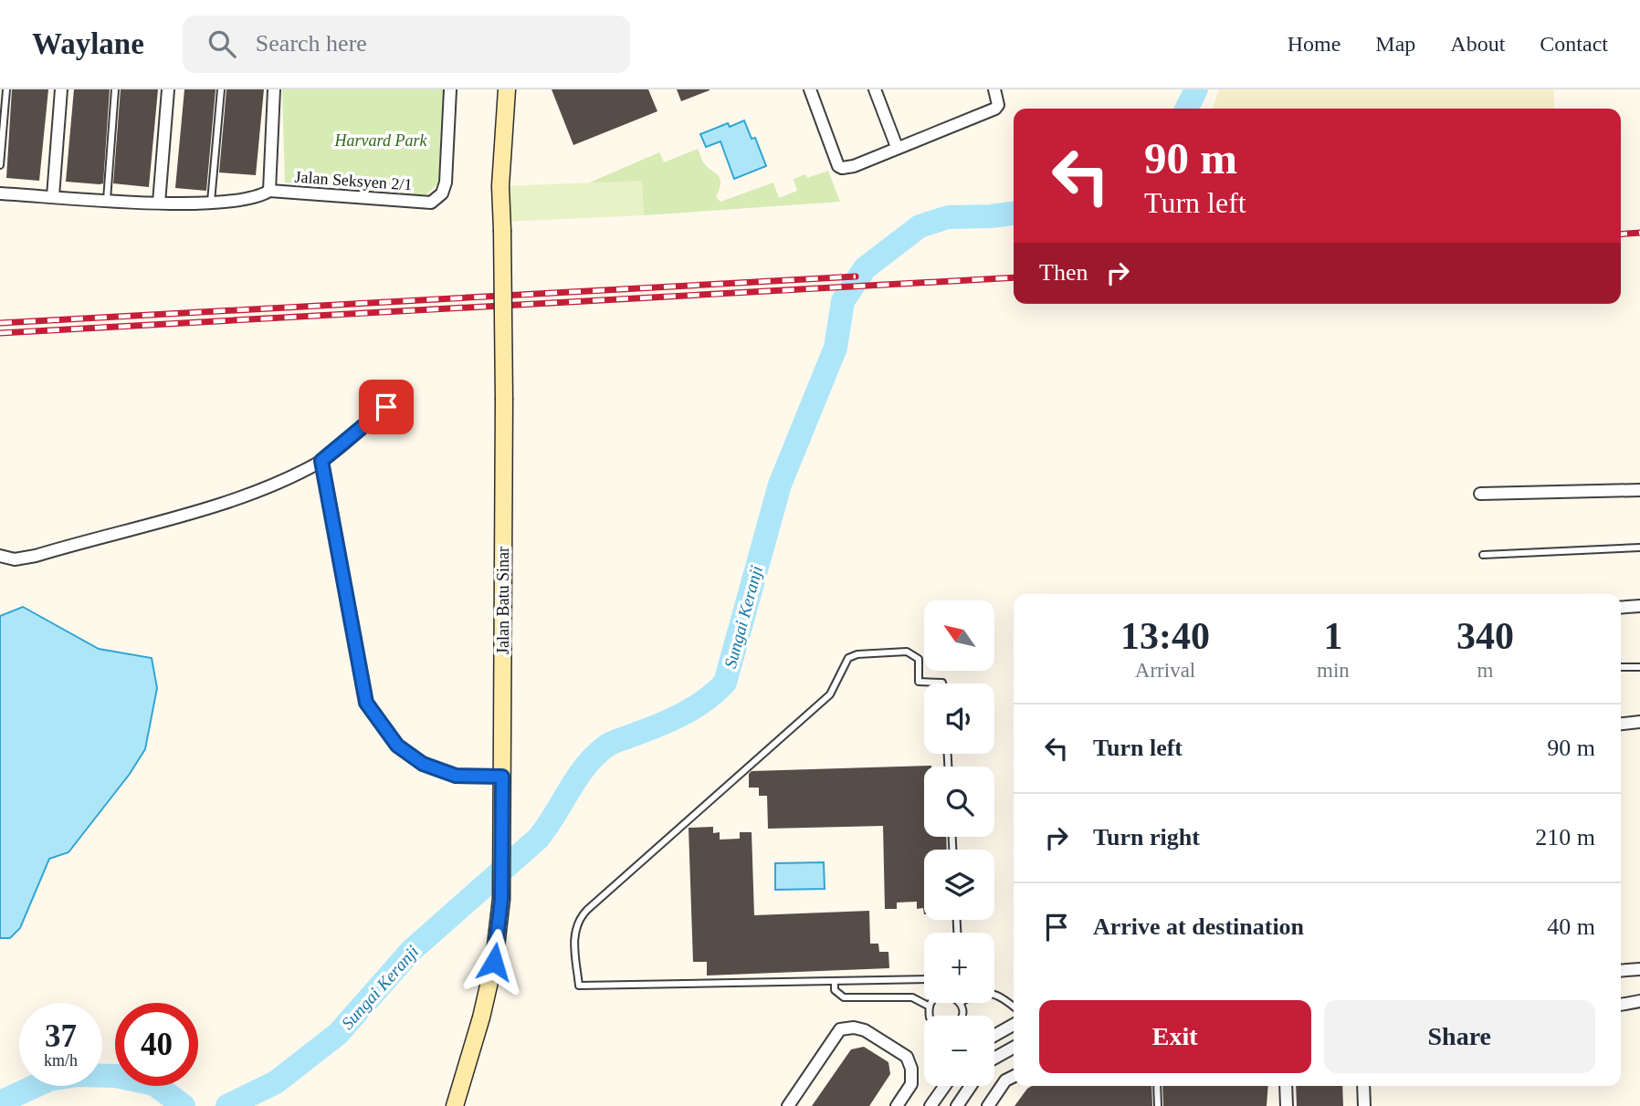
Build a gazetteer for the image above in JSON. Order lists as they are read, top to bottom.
{
  "streets": {
    "street": ["Jalan Seksyen 2/1", "Jalan Batu Sinar"]
  },
  "water": ["Sungai Keranji"],
  "parks": ["Harvard Park"],
  "north": "top left",
  "page": {
    "header": "Waylane",
    "search": "Search here",
    "nav": [
      "Home",
      "Map",
      "About",
      "Contact"
    ],
    "turn": ["90 m", "Turn left"],
    "then": "Then",
    "eta": [
      "13:40",
      "Arrival",
      "1",
      "min",
      "340",
      "m"
    ],
    "map_buttons": ["+", "−"],
    "list": [
      {
        "name": "Turn left",
        "value": "90 m"
      },
      {
        "name": "Turn right",
        "value": "210 m"
      },
      {
        "name": "Arrive at destination",
        "value": "40 m"
      }
    ],
    "buttons": ["Exit", "Share"],
    "speed": "37 km/h",
    "limit": "40"
  }
}
